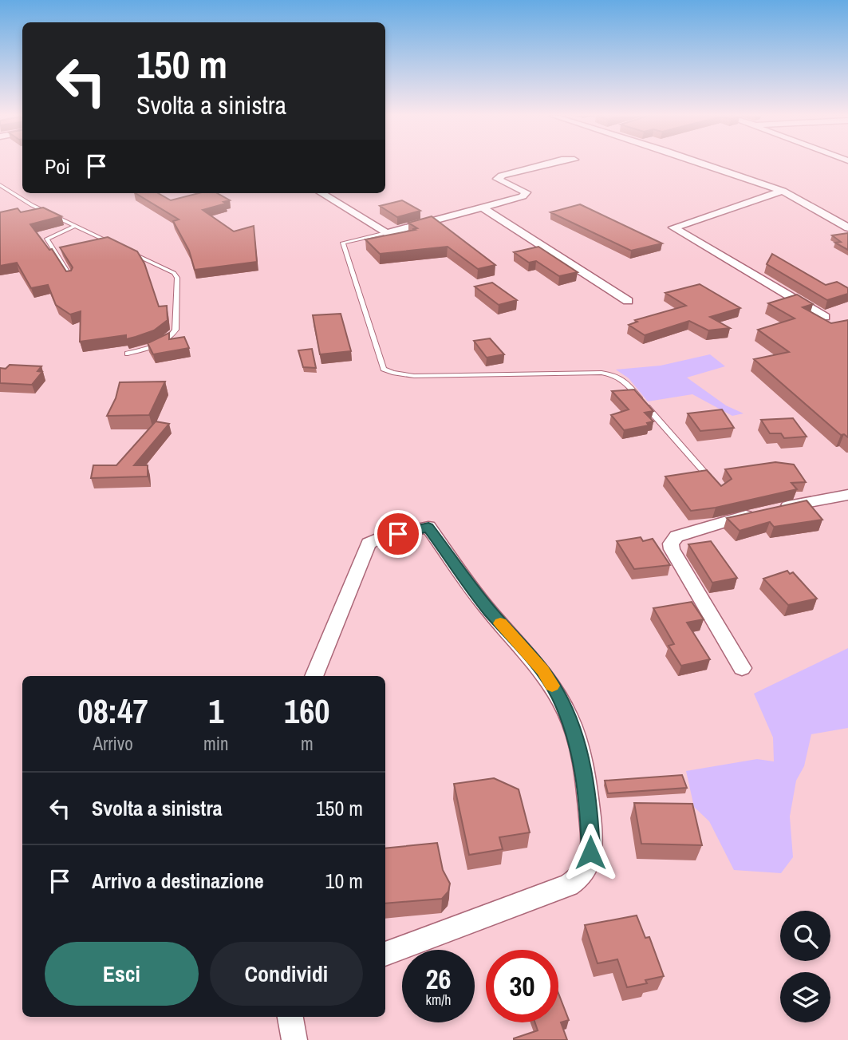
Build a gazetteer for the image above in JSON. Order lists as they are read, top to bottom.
{
  "page": {
    "turn": ["150 m", "Svolta a sinistra"],
    "then": "Poi",
    "eta": [
      "08:47",
      "Arrivo",
      "1",
      "min",
      "160",
      "m"
    ],
    "list": [
      {
        "name": "Svolta a sinistra",
        "value": "150 m"
      },
      {
        "name": "Arrivo a destinazione",
        "value": "10 m"
      }
    ],
    "buttons": ["Esci", "Condividi"],
    "speed": "26 km/h",
    "limit": "30"
  }
}
